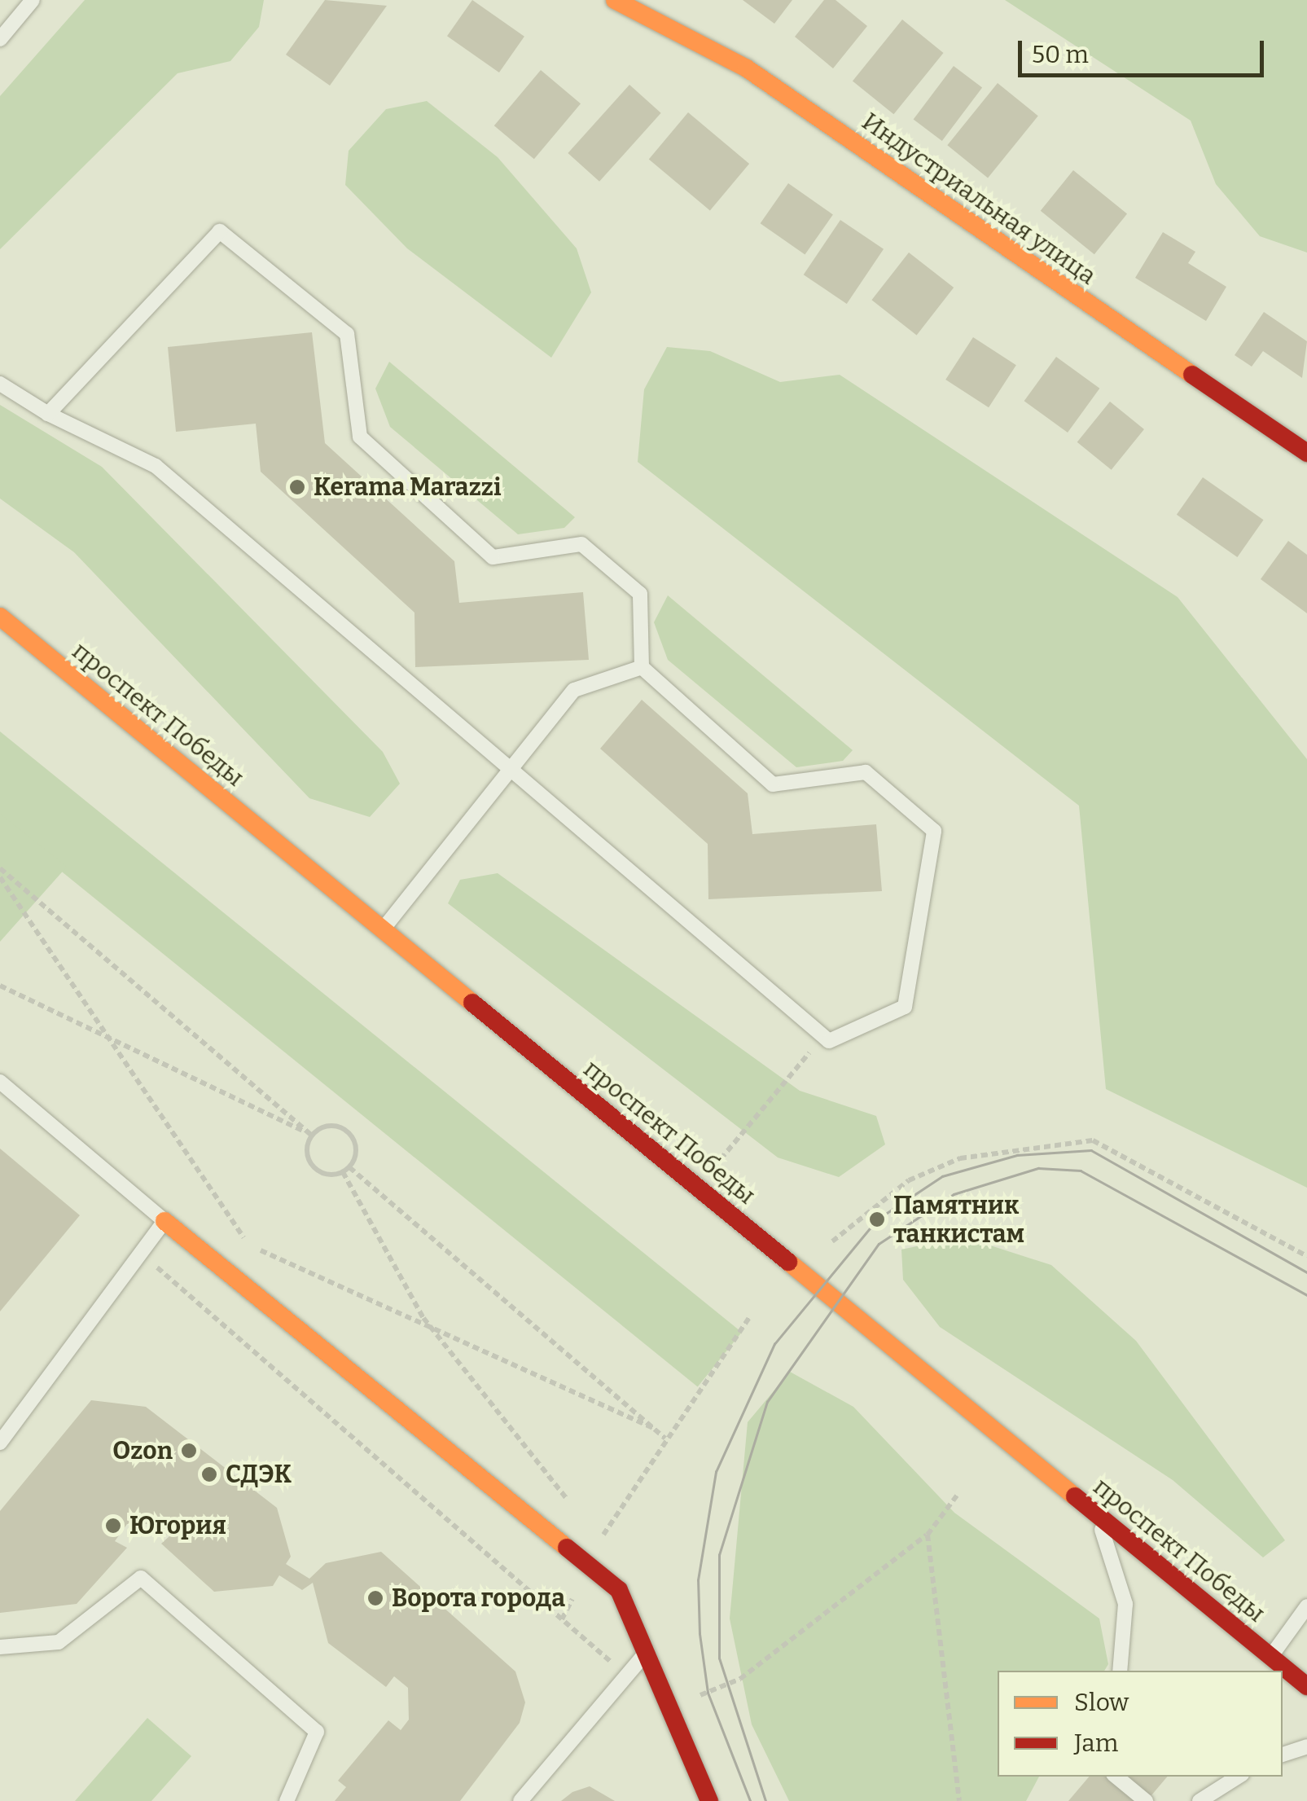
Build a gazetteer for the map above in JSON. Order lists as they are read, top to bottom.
{
  "streets": {
    "main road": ["Индустриальная улица", "проспект Победы"]
  },
  "places": [
    "Kerama Marazzi",
    "Памятник танкистам",
    "Ozon",
    "СДЭК",
    "Югория",
    "Ворота города"
  ],
  "legend": ["Slow", "Jam"],
  "scale_bar": "50 m"
}
